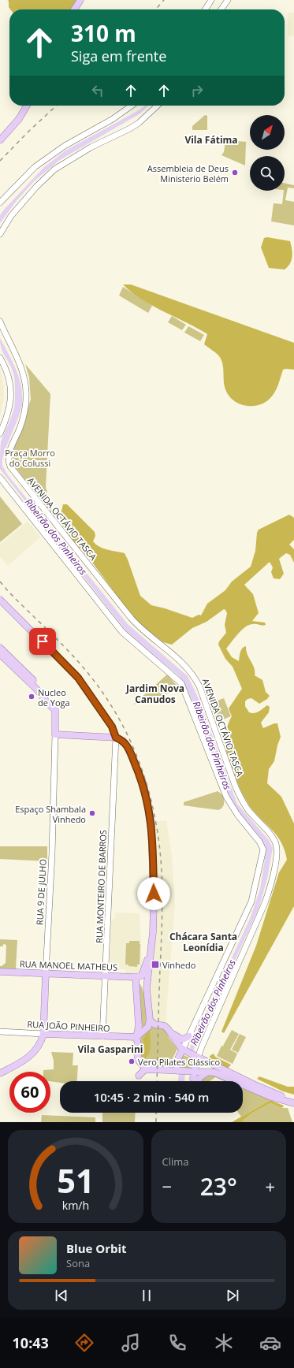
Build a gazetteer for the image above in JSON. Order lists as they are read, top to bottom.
{
  "streets": {
    "main road": ["RUA 9 DE JULHO", "RUA MANOEL MATHEUS", "RUA JOÃO PINHEIRO"],
    "street": ["AVENIDA OCTÁVIO TASCA", "RUA MONTEIRO DE BARROS"]
  },
  "crossings": [
    ["RUA MONTEIRO DE BARROS", "RUA MANOEL MATHEUS"],
    ["RUA MONTEIRO DE BARROS", "RUA JOÃO PINHEIRO"],
    ["RUA 9 DE JULHO", "RUA MANOEL MATHEUS"],
    ["RUA 9 DE JULHO", "RUA JOÃO PINHEIRO"]
  ],
  "districts": [
    "Vila Fátima",
    "Jardim Nova Canudos",
    "Chácara Santa Leonídia",
    "Vila Gasparini"
  ],
  "water": ["Ribeirão dos Pinheiros"],
  "parks": ["Praça Morro do Colussi"],
  "places": {
    "other": [
      "Assembleia de Deus Ministerio Belém",
      "Nucleo de Yoga",
      "Espaço Shambala Vinhedo",
      "Vero Pilates Clássico"
    ],
    "transit": ["Vinhedo"]
  },
  "north": "top right",
  "page": {
    "turn": ["310 m", "Siga em frente"],
    "limit": "60",
    "trip": "10:45 · 2 min · 540 m",
    "tile": "Clima",
    "heat": ["−", "23°", "+"],
    "song": ["Blue Orbit", "Sona"],
    "tabs": "10:43",
    "gauge": ["51", "km/h"]
  }
}
